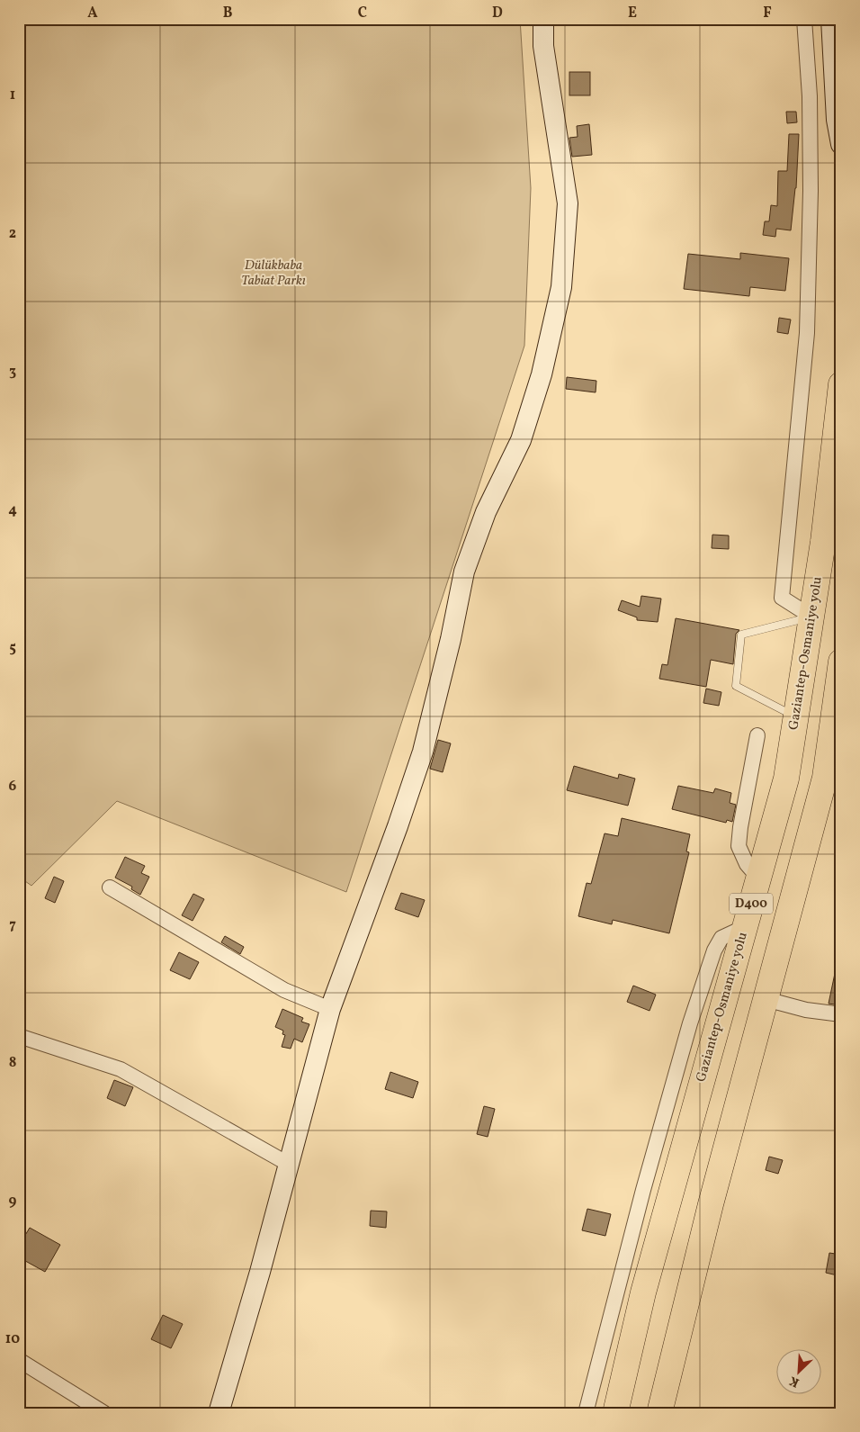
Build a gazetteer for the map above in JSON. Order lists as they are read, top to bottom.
{
  "streets": {
    "highway": ["Gaziantep-Osmaniye yolu", "D400"]
  },
  "parks": ["Dülükbaba Tabiat Parkı"],
  "north": "bottom left",
  "grid": {
    "columns": [
      "A",
      "B",
      "C",
      "D",
      "E",
      "F"
    ],
    "rows": [
      "1",
      "2",
      "3",
      "4",
      "5",
      "6",
      "7",
      "8",
      "9",
      "10"
    ]
  }
}
